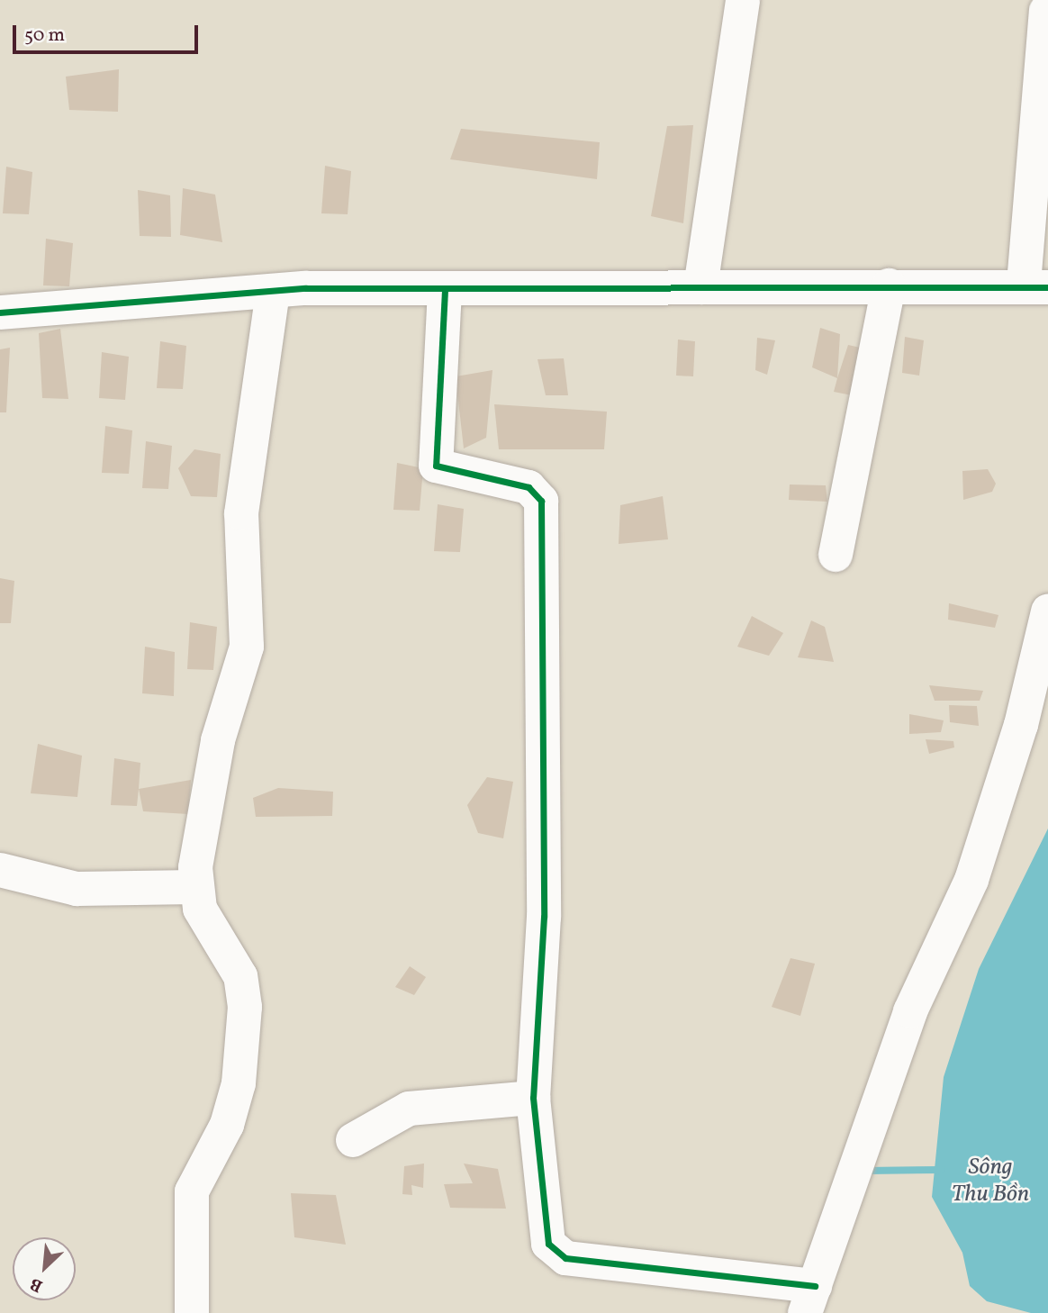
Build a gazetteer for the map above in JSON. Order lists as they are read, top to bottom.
{
  "water": ["Sông Thu Bồn"],
  "scale_bar": "50 m",
  "north": "bottom left"
}
